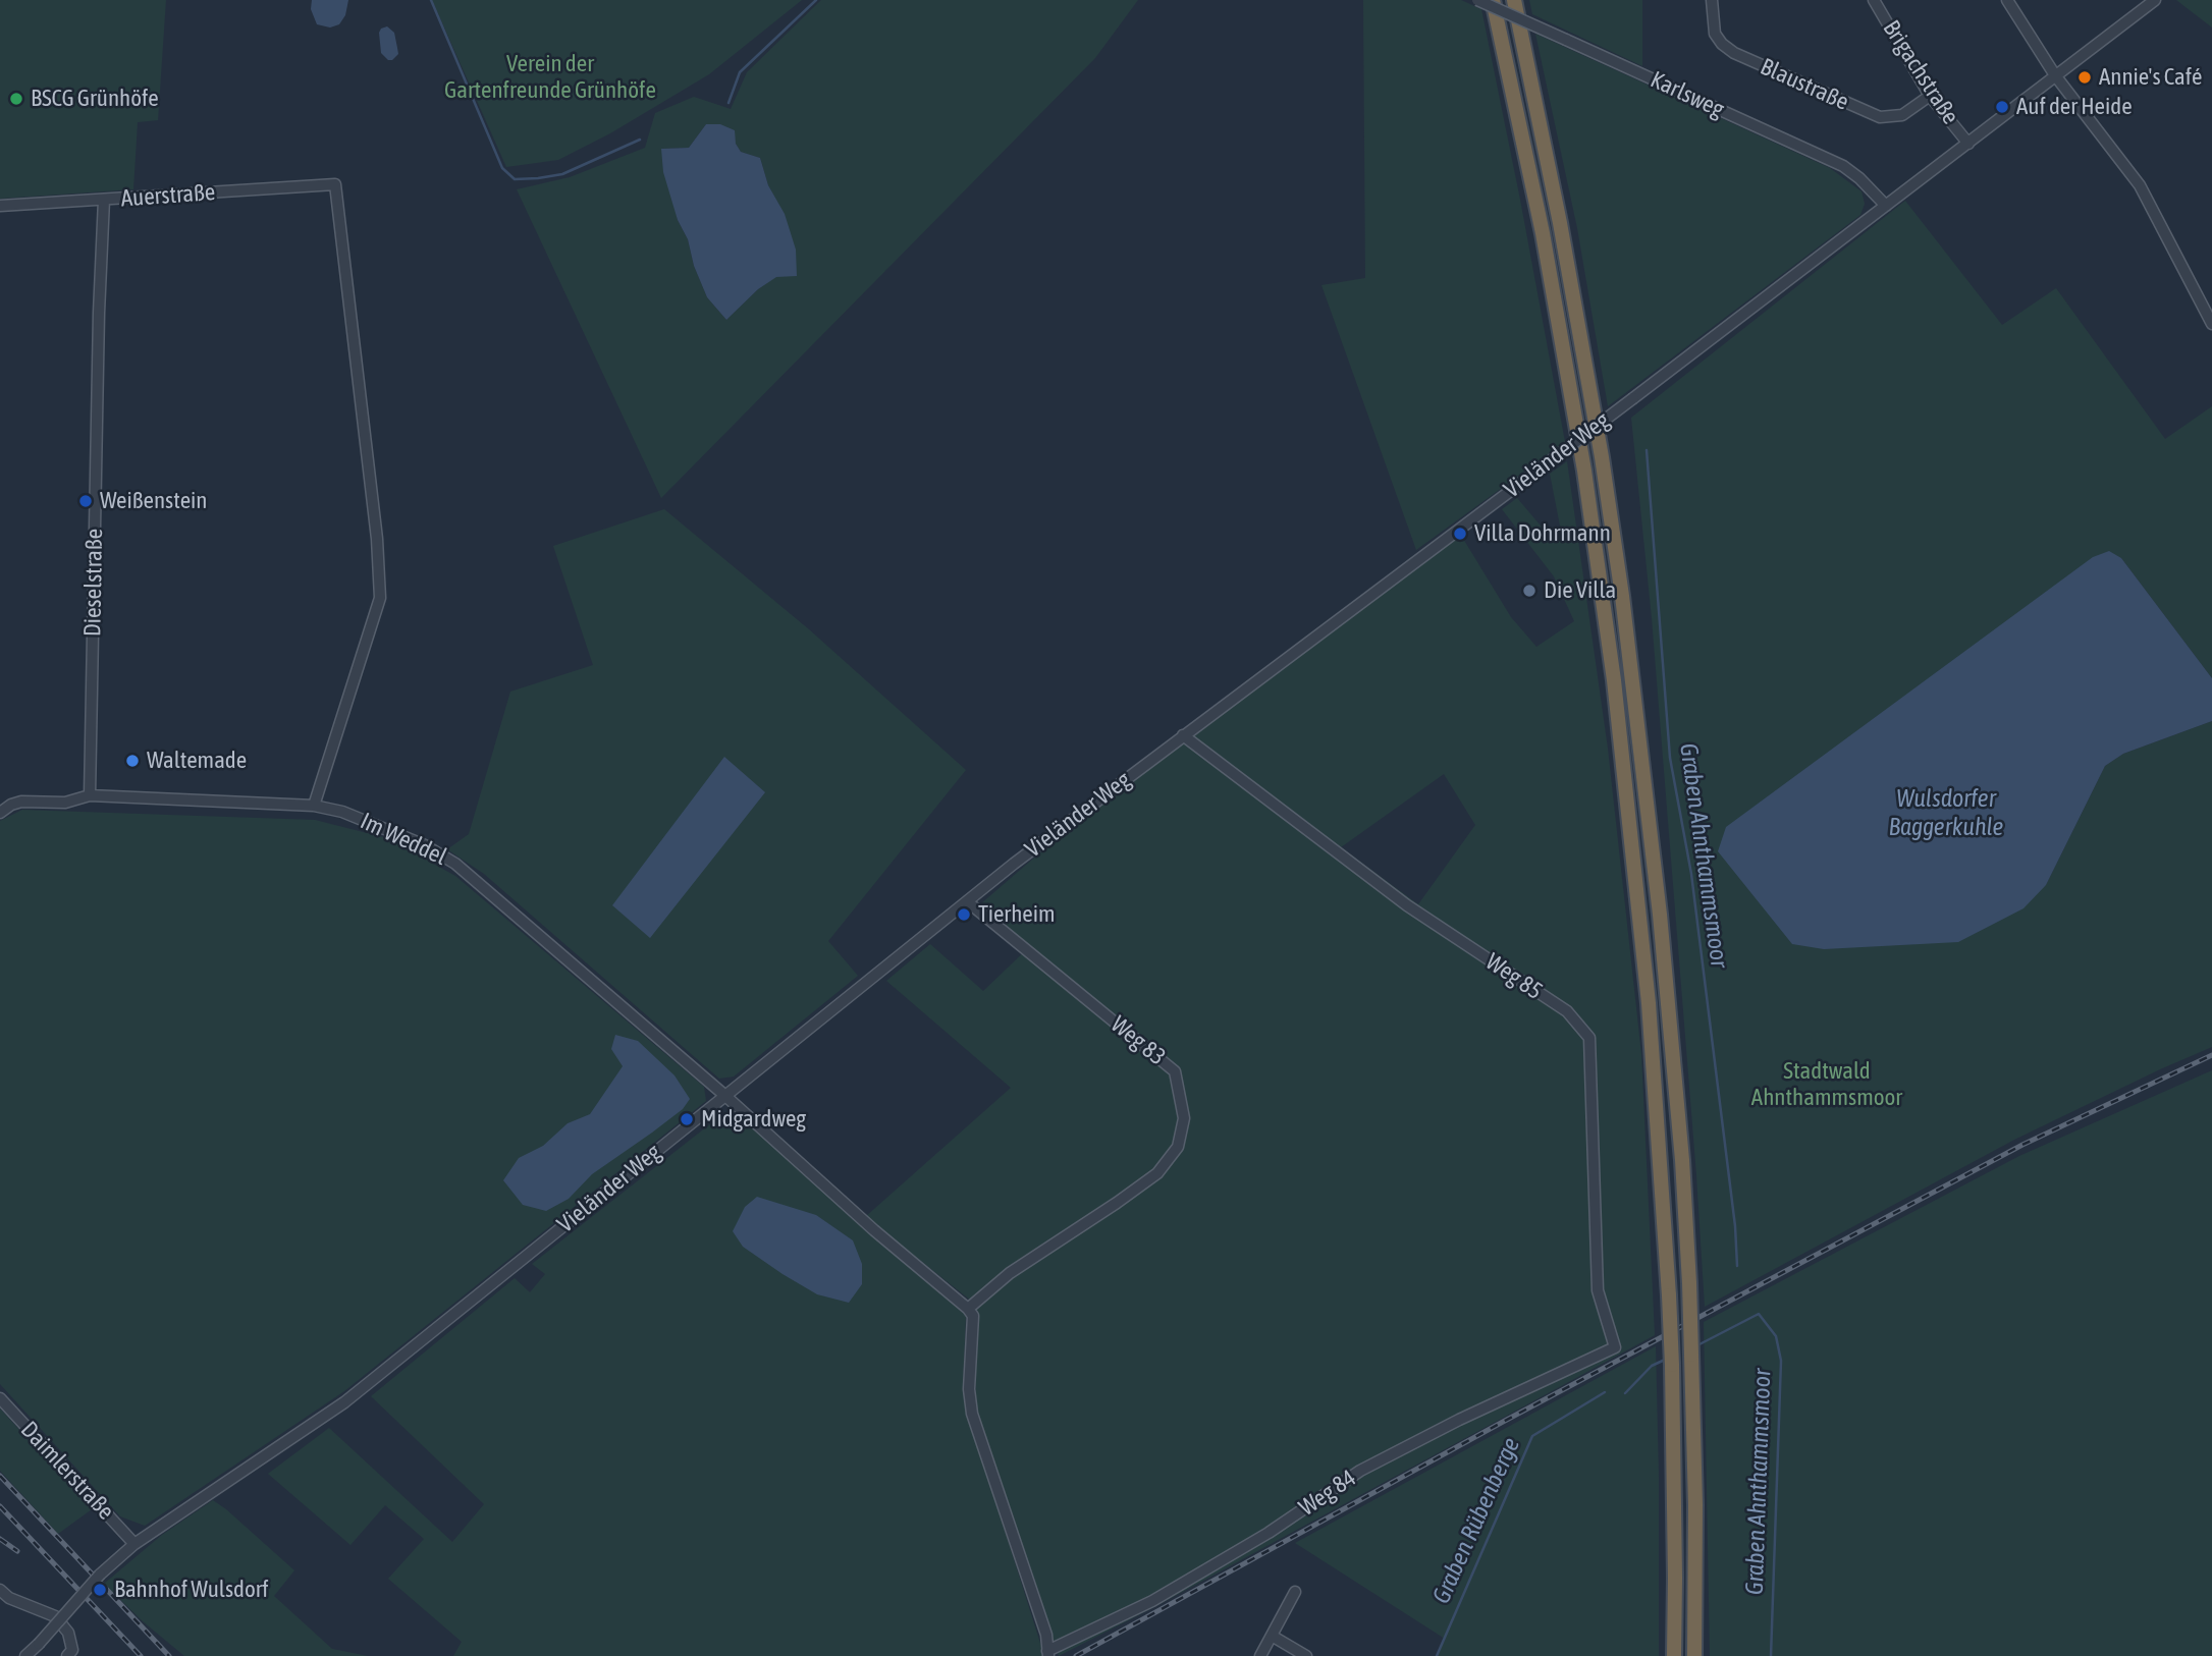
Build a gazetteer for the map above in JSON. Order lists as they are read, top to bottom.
{
  "streets": {
    "street": [
      "Brigachstraße",
      "Blaustraße",
      "Karlsweg",
      "Auerstraße",
      "Vieländer Weg",
      "Dieselstraße",
      "Im Weddel",
      "Weg 85",
      "Weg 83",
      "Daimlerstraße",
      "Weg 84"
    ]
  },
  "crossings": [
    ["Brigachstraße", "Blaustraße"],
    ["Brigachstraße", "Vieländer Weg"],
    ["Karlsweg", "Vieländer Weg"],
    ["Auerstraße", "Dieselstraße"],
    ["Auerstraße", "Im Weddel"],
    ["Vieländer Weg", "Im Weddel"],
    ["Vieländer Weg", "Weg 85"],
    ["Vieländer Weg", "Weg 83"],
    ["Vieländer Weg", "Daimlerstraße"],
    ["Dieselstraße", "Im Weddel"],
    ["Weg 85", "Weg 84"]
  ],
  "water": ["Wulsdorfer Baggerkuhle", "Graben Ahnthammsmoor", "Graben Rübenberge"],
  "parks": ["Verein der Gartenfreunde Grünhöfe", "Stadtwald Ahnthammsmoor"],
  "places": [
    "Annie's Café",
    "BSCG Grünhöfe",
    "Auf der Heide",
    "Weißenstein",
    "Villa Dohrmann",
    "Die Villa",
    "Waltemade",
    "Tierheim",
    "Midgardweg",
    "Bahnhof Wulsdorf"
  ]
}
